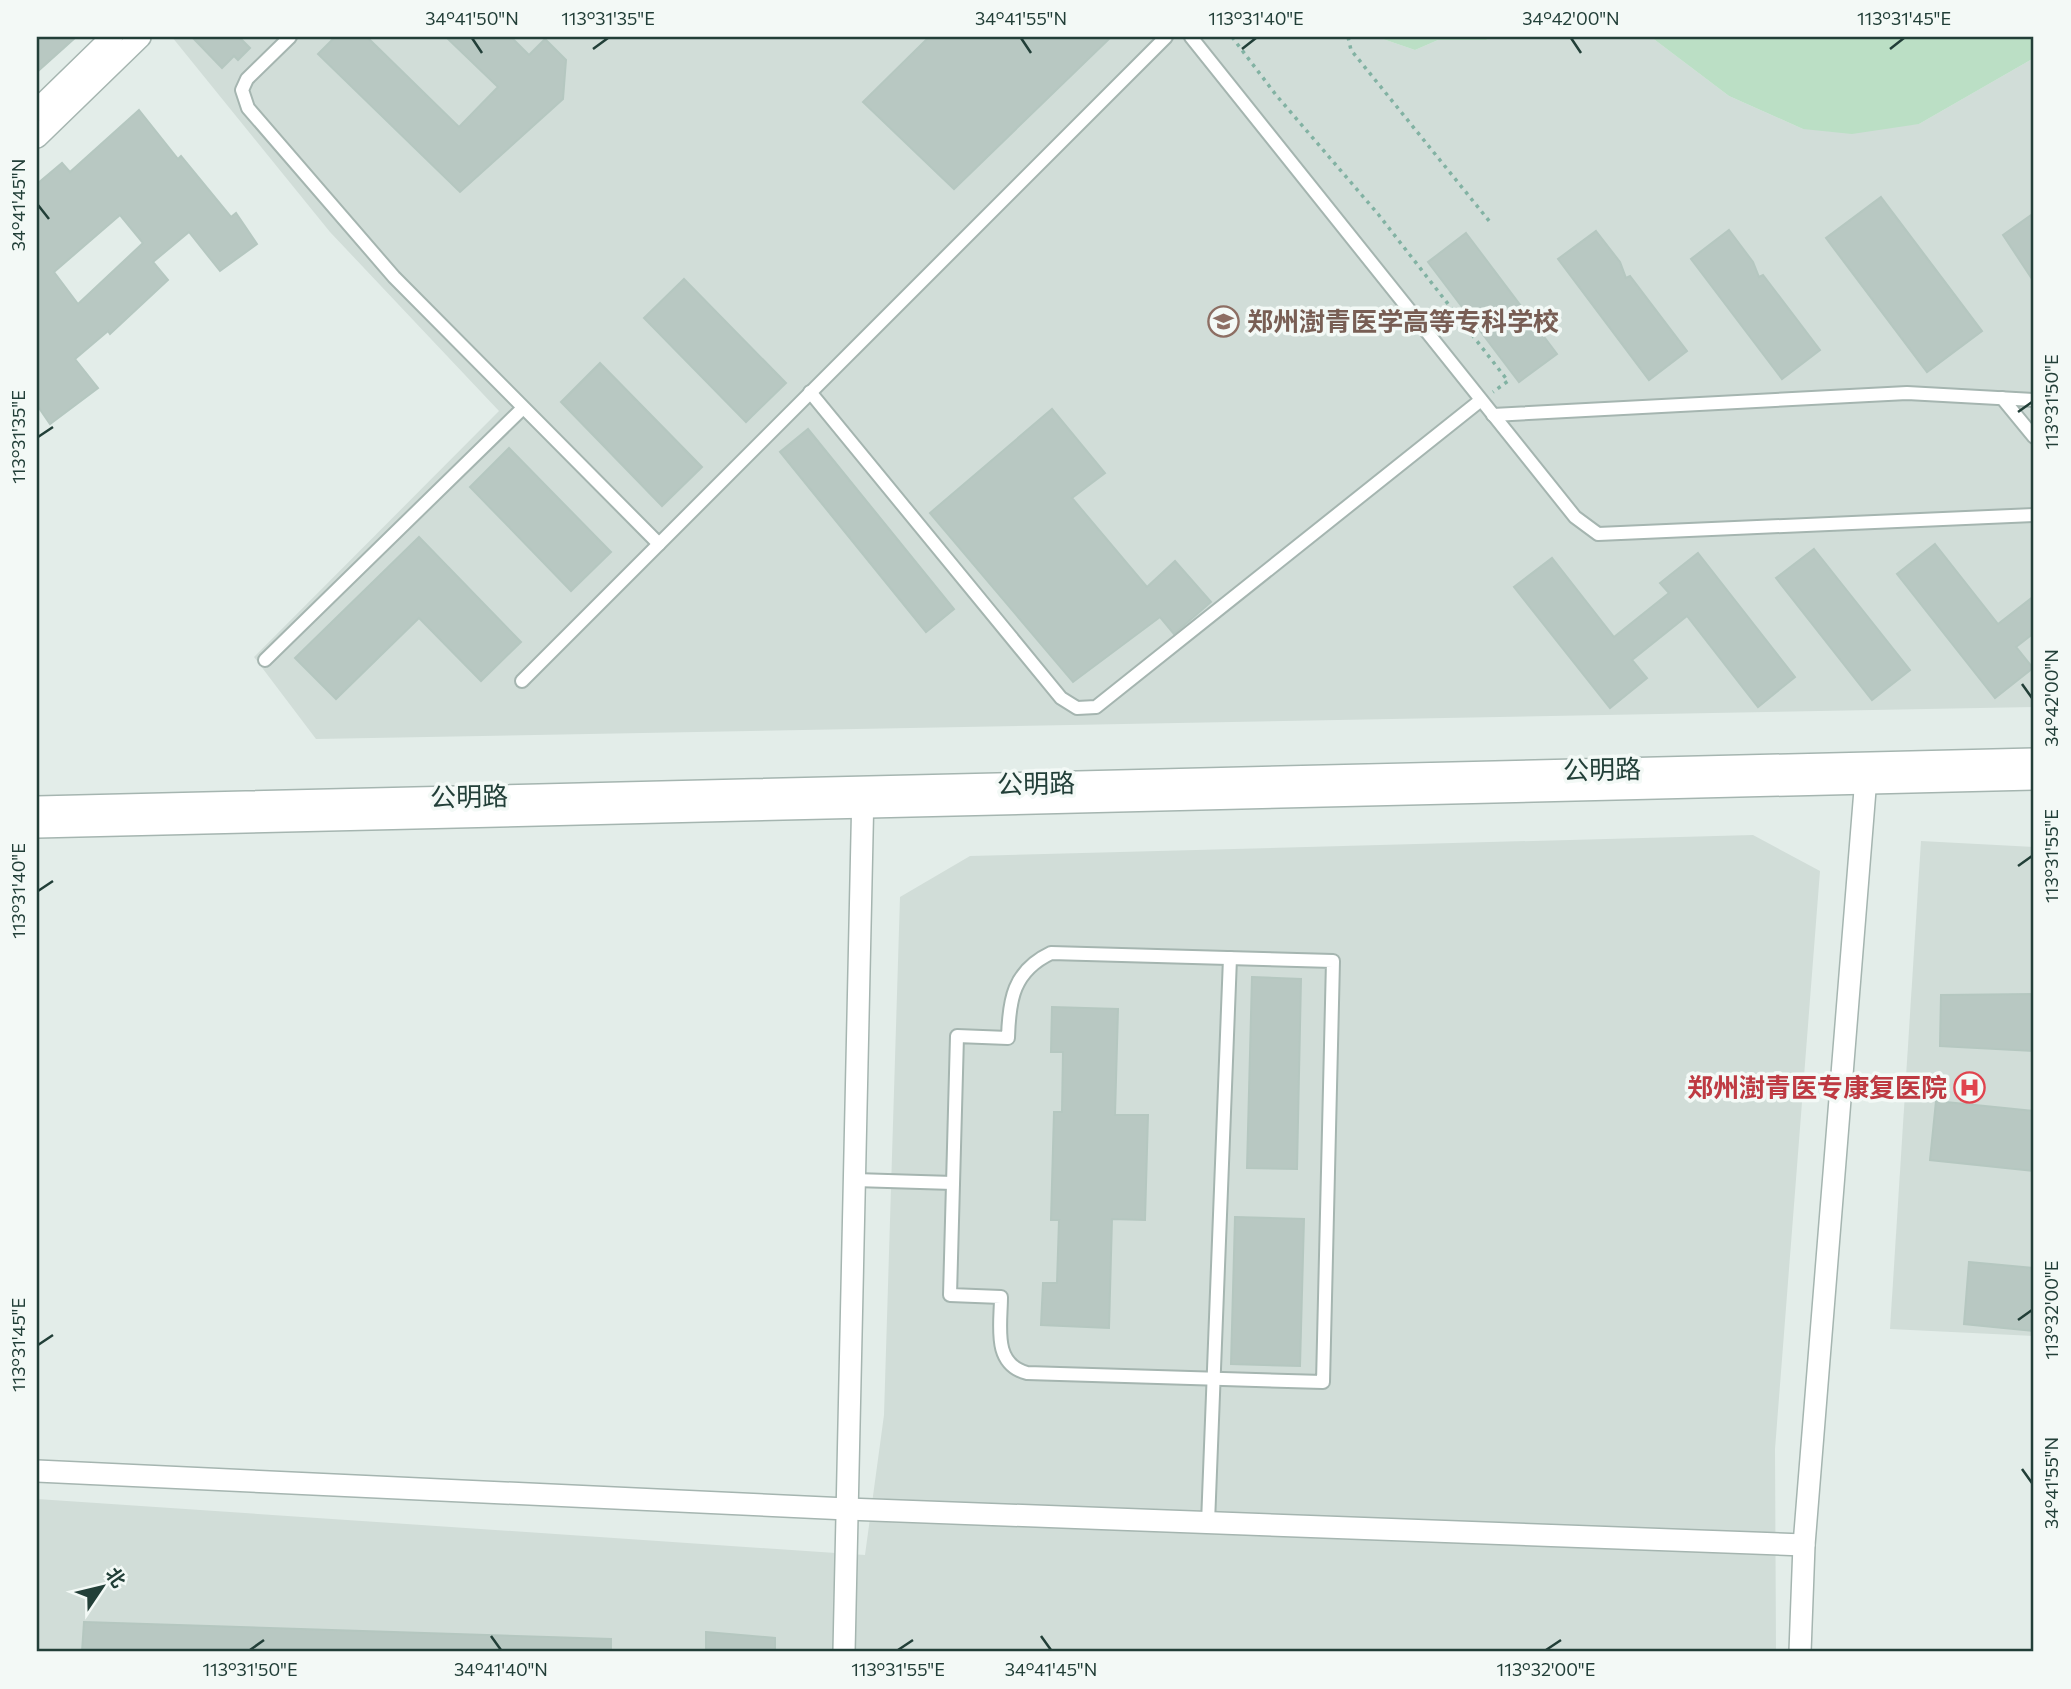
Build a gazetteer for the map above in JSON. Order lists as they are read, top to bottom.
{
  "streets": {
    "street": ["公明路"]
  },
  "places": {
    "school or university": ["郑州澍青医学高等专科学校"],
    "hospital": ["郑州澍青医专康复医院"]
  },
  "north": "top right",
  "coordinates": [
    "34°41'50\"N",
    "113°31'35\"E",
    "34°41'55\"N",
    "113°31'40\"E",
    "34°42'00\"N",
    "113°31'45\"E",
    "34°41'45\"N",
    "113°31'50\"E",
    "113°31'55\"E",
    "113°32'00\"E",
    "34°41'40\"N"
  ]
}
